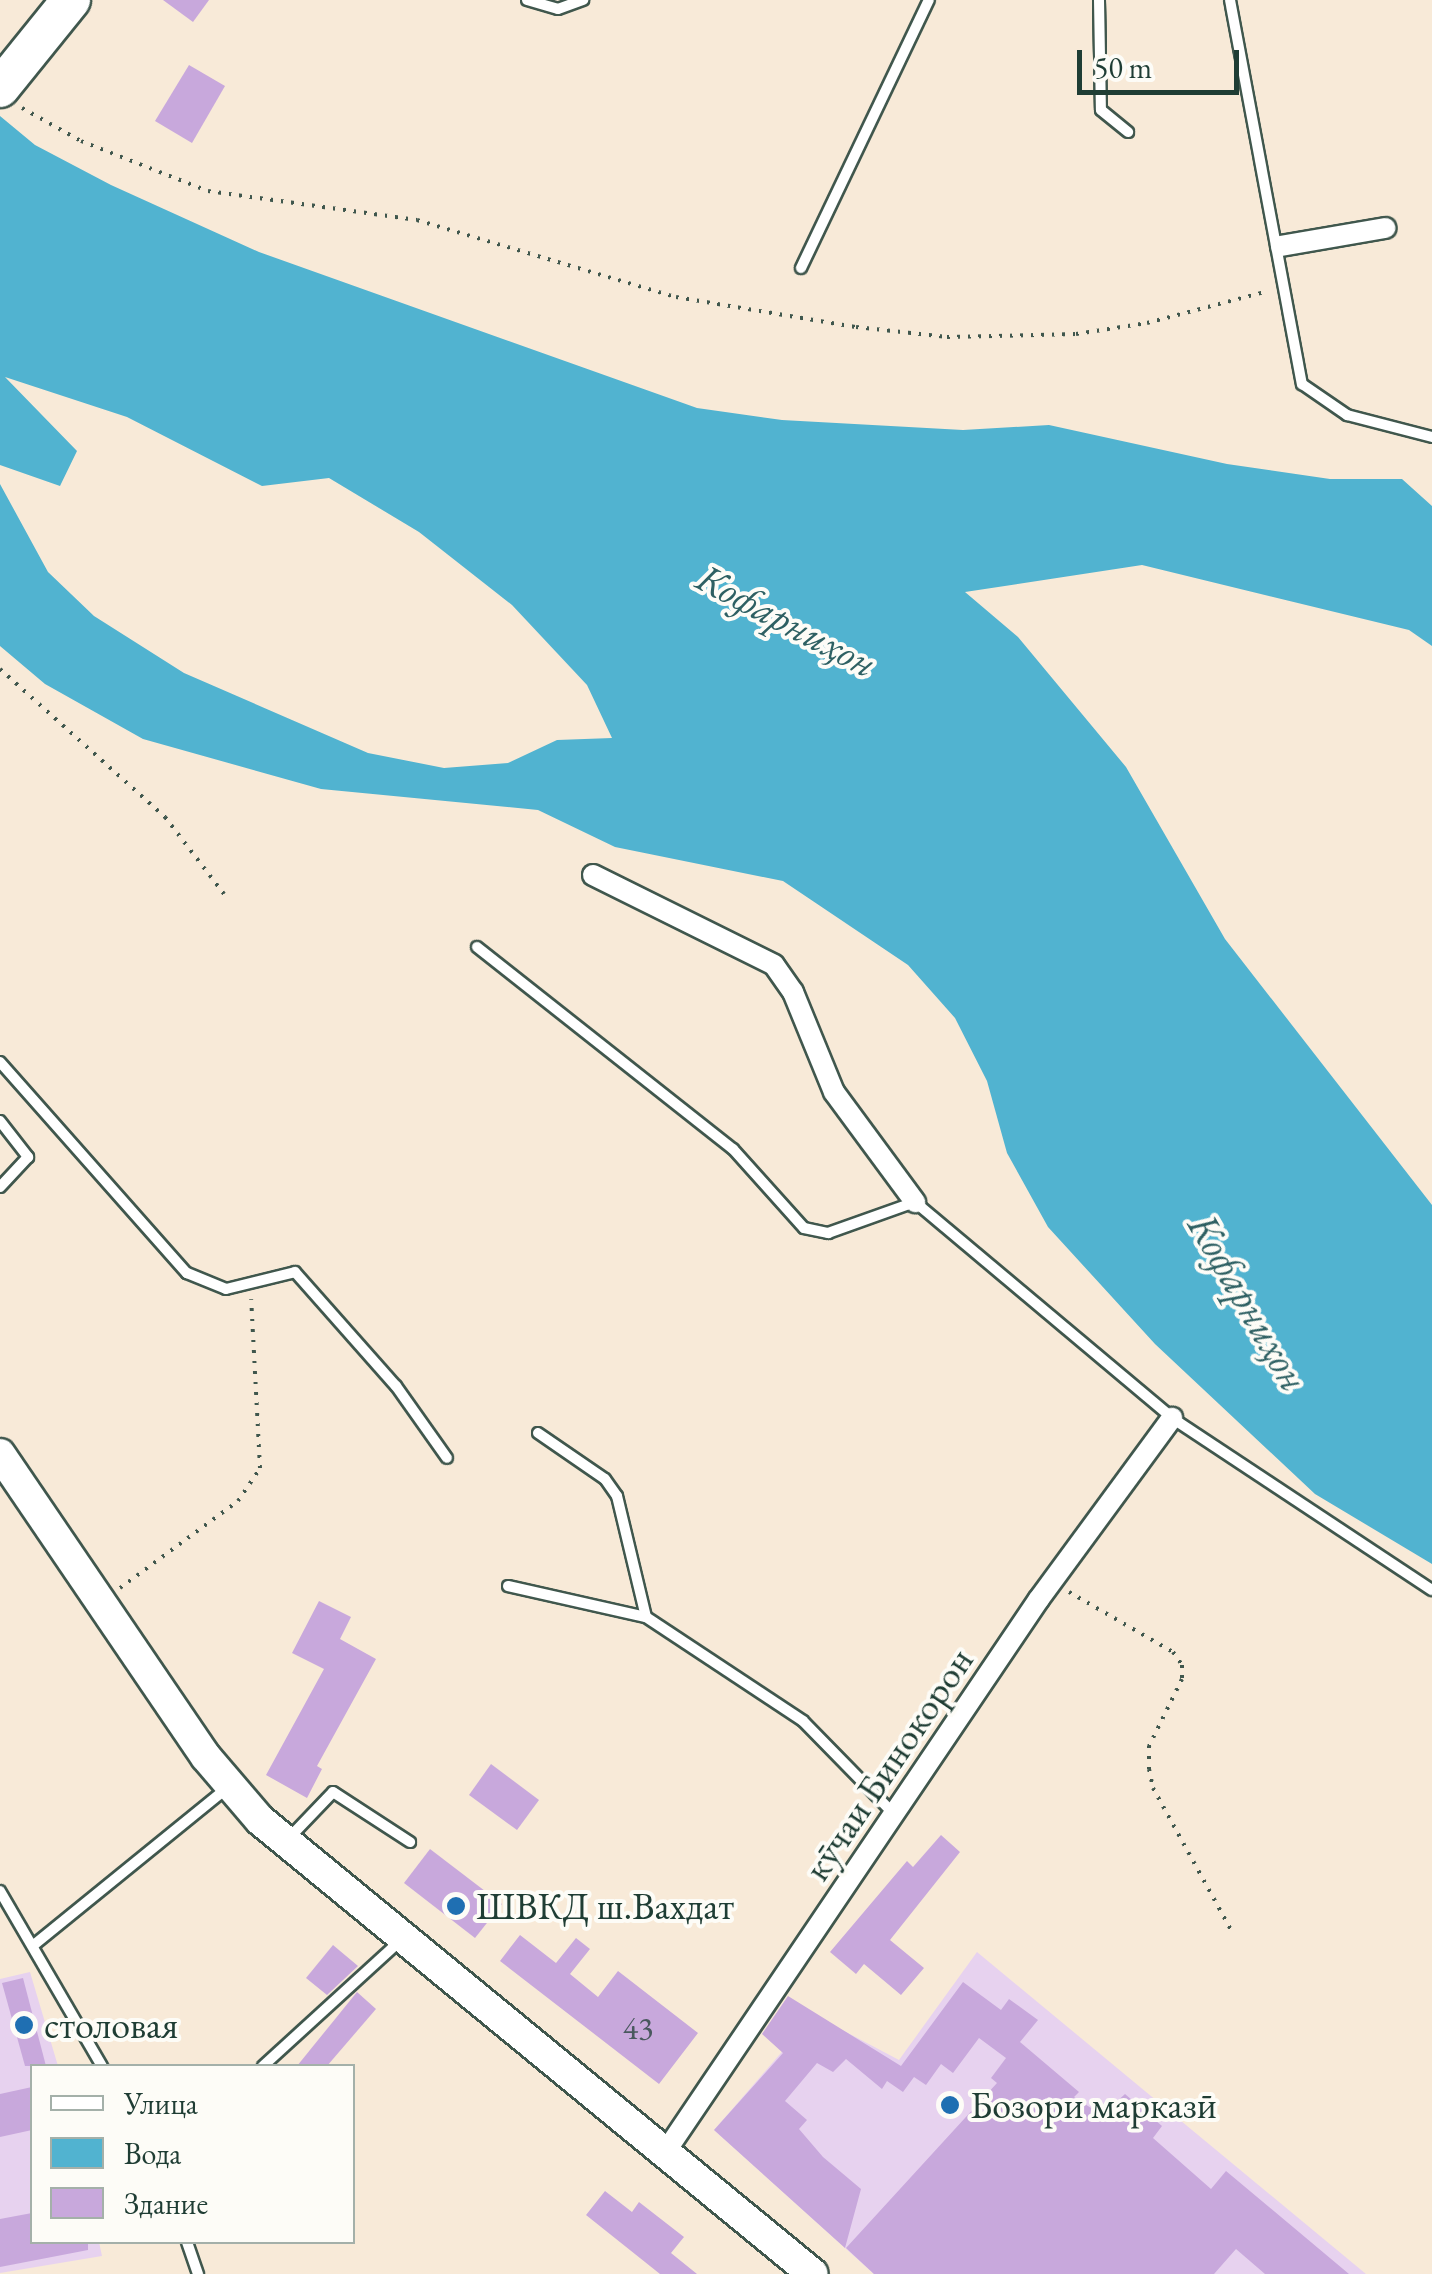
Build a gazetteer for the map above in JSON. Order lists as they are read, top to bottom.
{
  "streets": {
    "street": ["кӯчаи Бинокорон"]
  },
  "water": ["Кофарниҳон"],
  "places": ["ШВКД ш.Вахдат", "столовая", "Бозори марказӣ"],
  "house_numbers": ["43"],
  "legend": ["Улица", "Вода", "Здание"],
  "scale_bar": "50 m"
}
